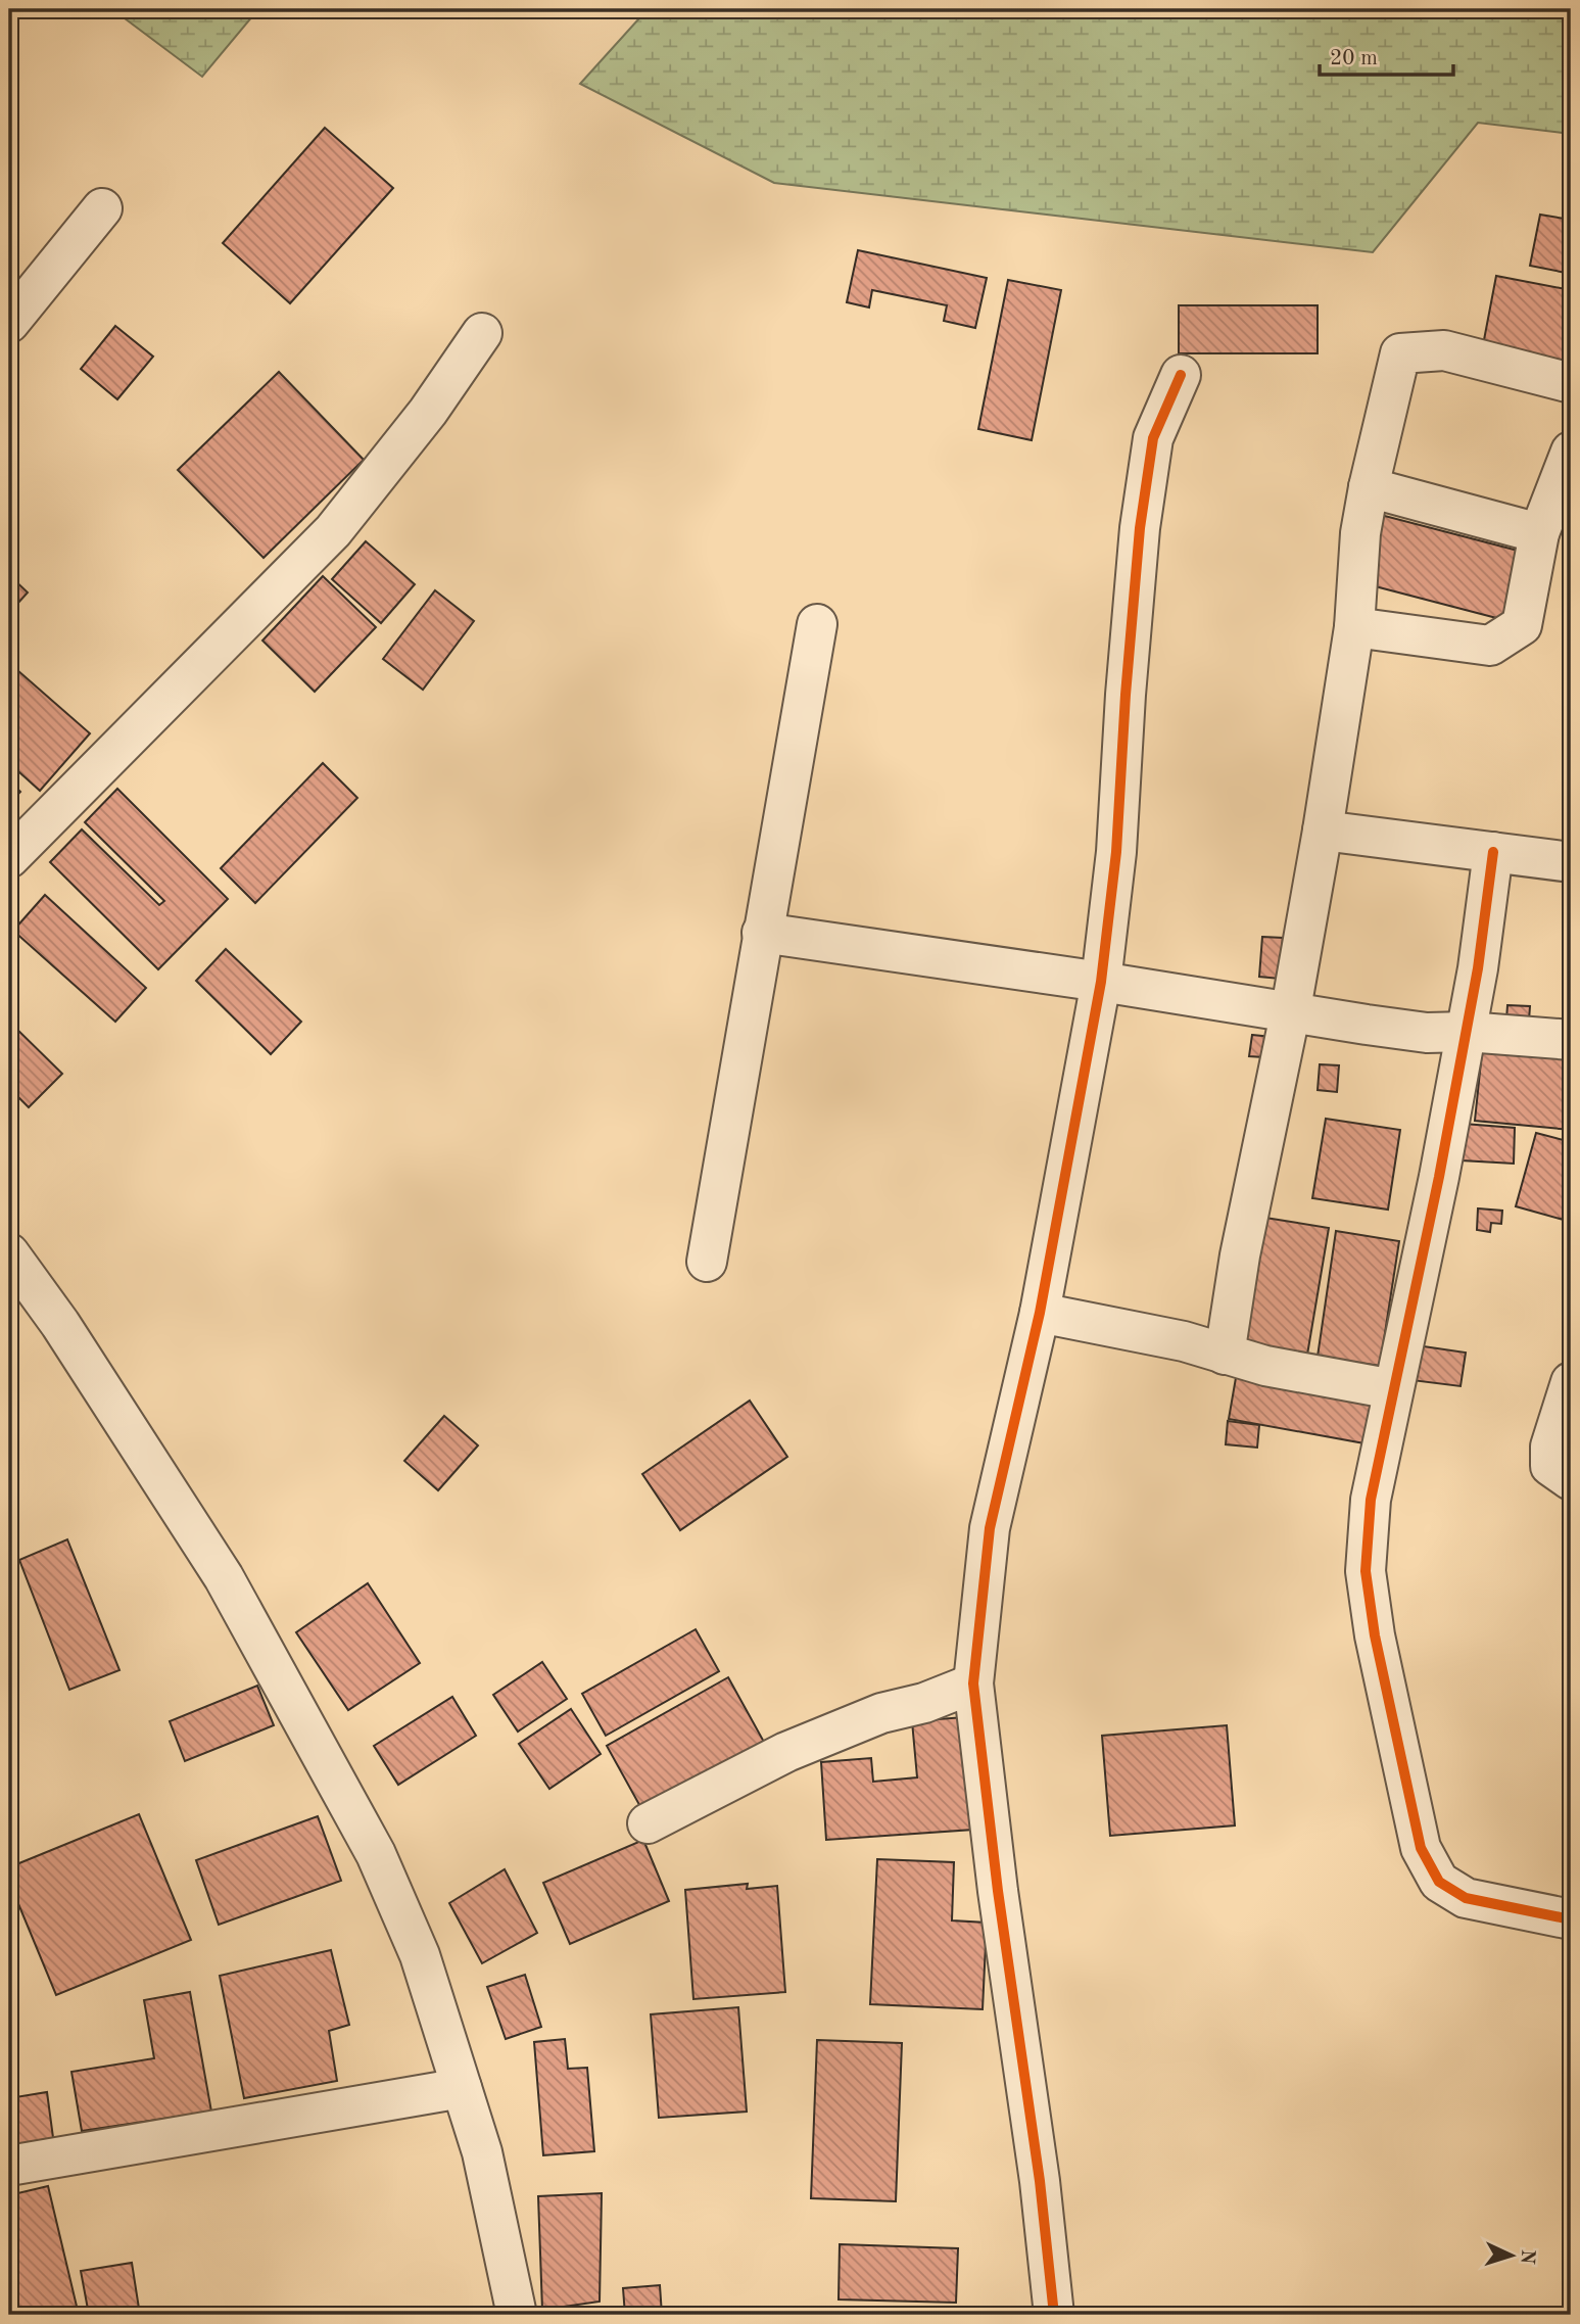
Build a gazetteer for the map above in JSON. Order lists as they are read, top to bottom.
{
  "scale_bar": "20 m",
  "north": "right"
}
